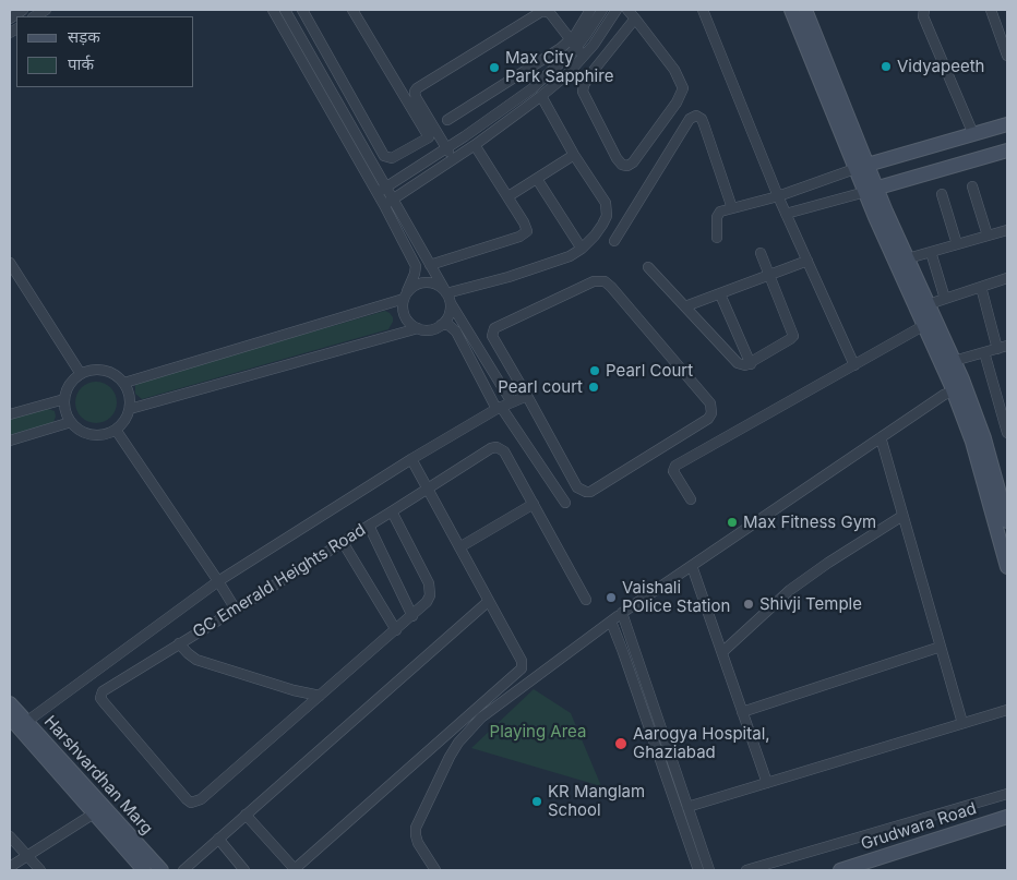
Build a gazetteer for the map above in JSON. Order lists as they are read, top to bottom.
{
  "streets": {
    "street": ["GC Emerald Heights Road", "Harshvardhan Marg", "Grudwara Road"]
  },
  "parks": ["Playing Area"],
  "places": [
    "Vidyapeeth",
    "Max City Park Sapphire",
    "Pearl Court",
    "Pearl court",
    "Max Fitness Gym",
    "Vaishali POlice Station",
    "Shivji Temple",
    "Aarogya Hospital, Ghaziabad",
    "KR Manglam School"
  ],
  "legend": ["सड़क", "पार्क"]
}
